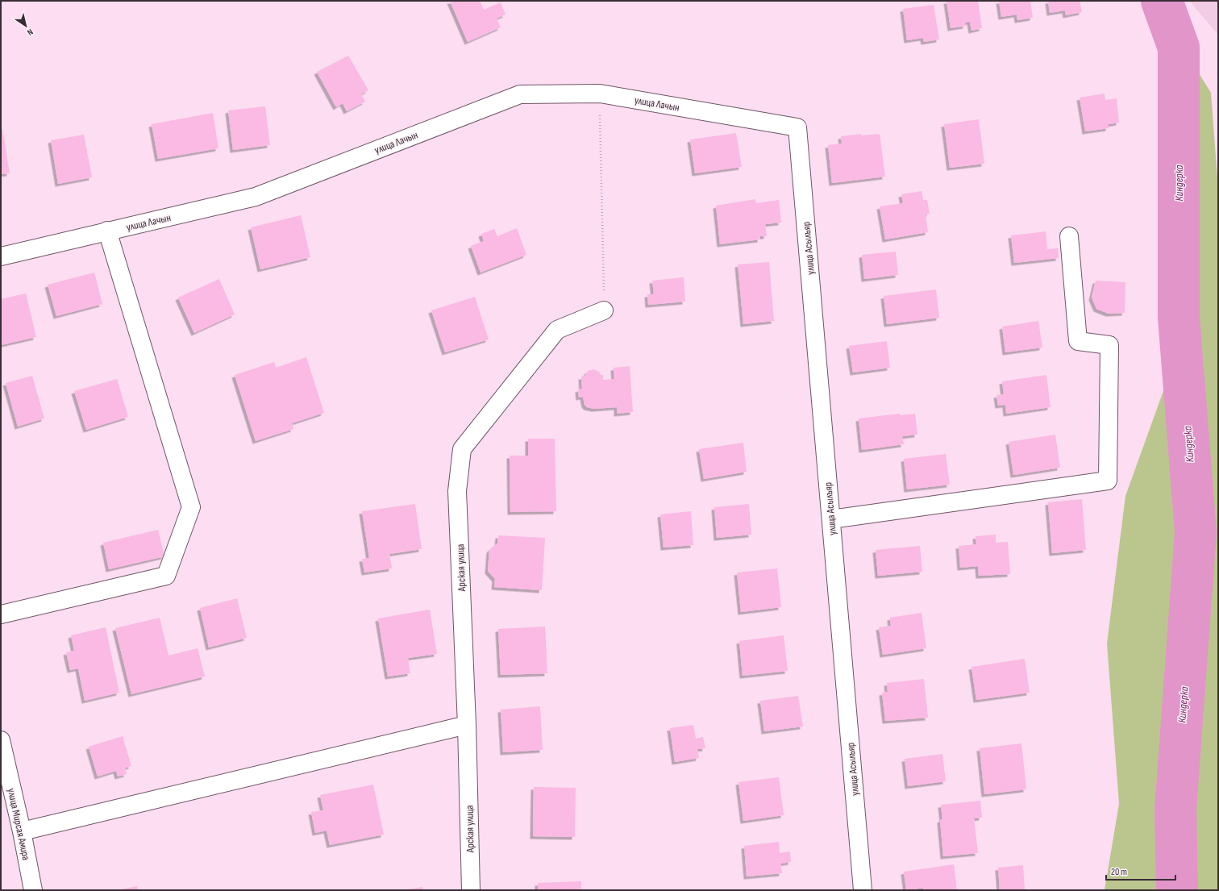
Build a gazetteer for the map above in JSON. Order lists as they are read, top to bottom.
{
  "streets": {
    "street": [
      "улица Лачын",
      "улица Асылъяр",
      "Арская улица",
      "улица Мирсая Амира"
    ]
  },
  "crossings": [
    ["улица Лачын", "улица Асылъяр"]
  ],
  "water": ["Киндерка"],
  "scale_bar": "20 m",
  "north": "bottom right"
}
